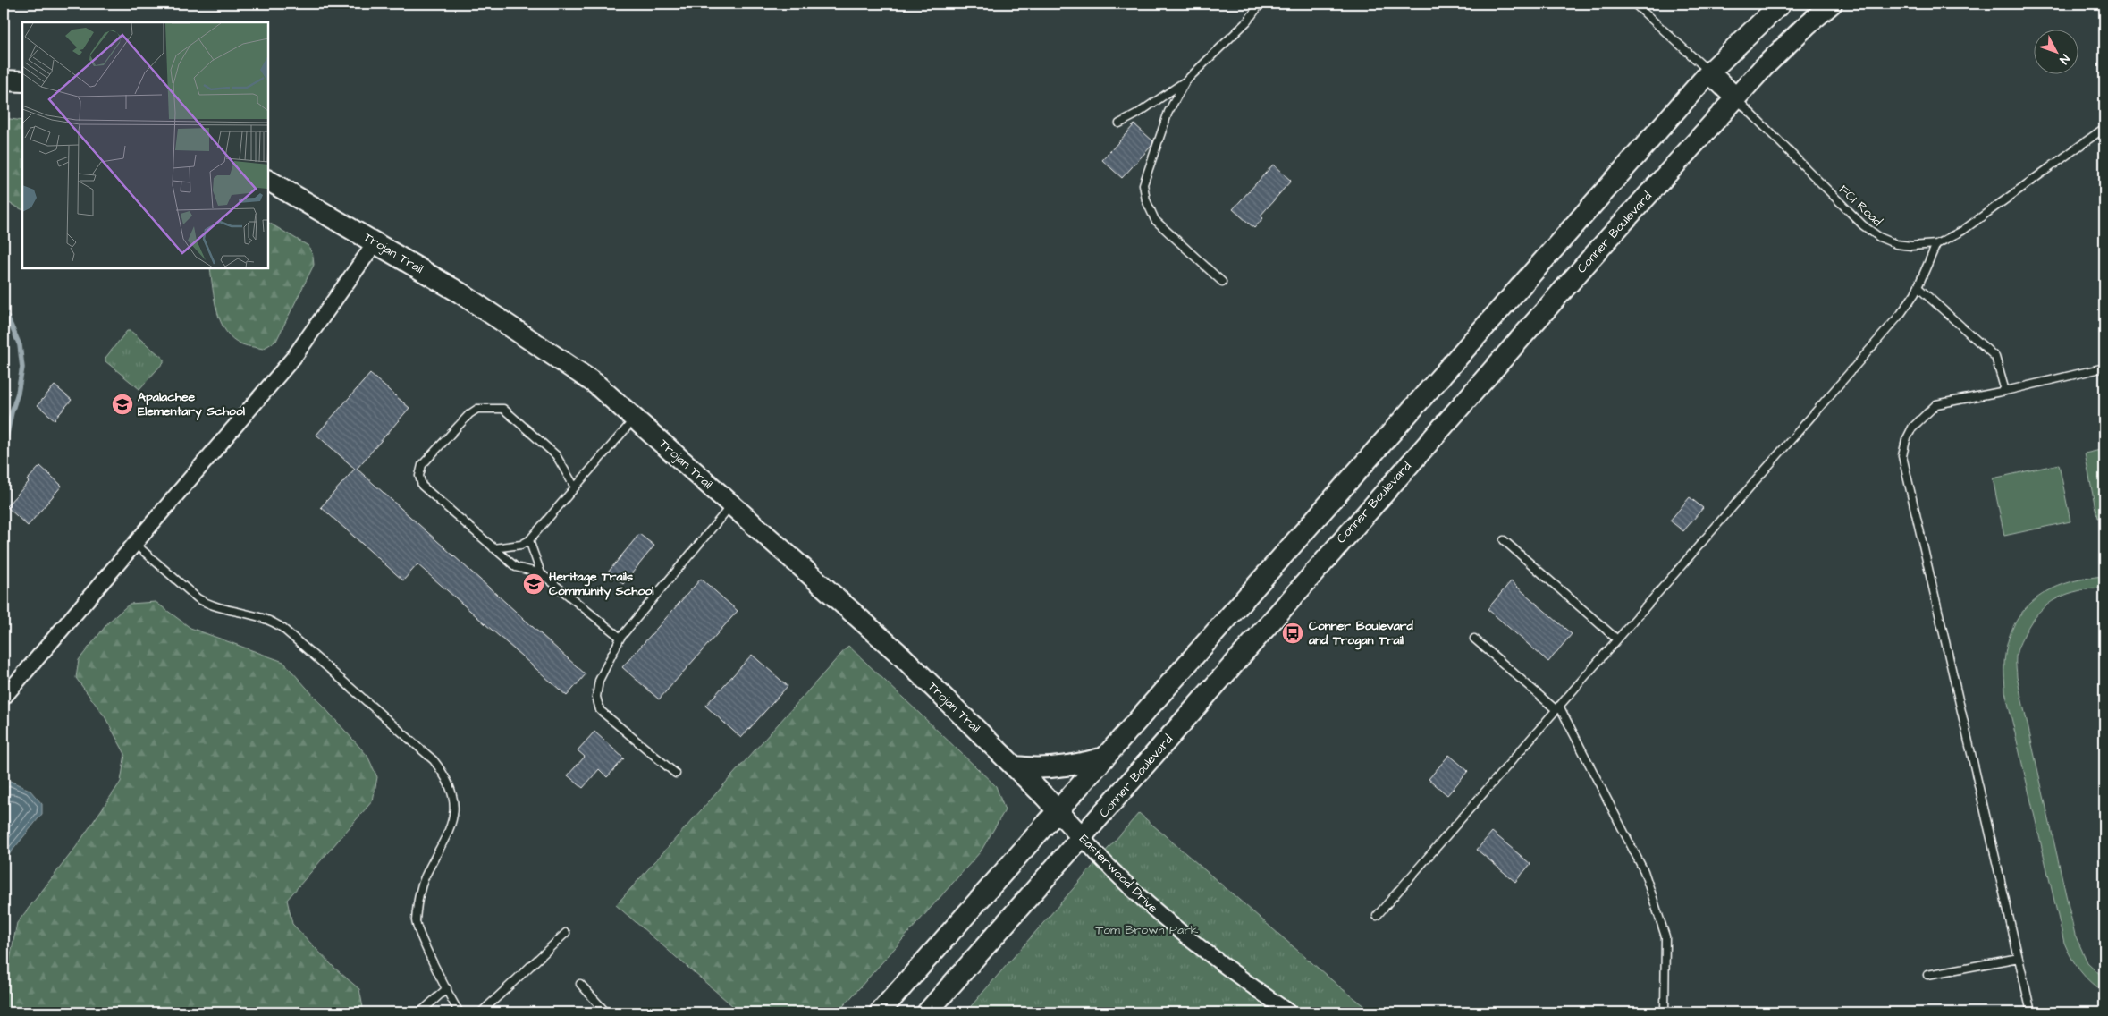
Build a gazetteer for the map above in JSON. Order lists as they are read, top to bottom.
{
  "streets": {
    "main road": ["Conner Boulevard", "Trojan Trail", "Easterwood Drive"],
    "lane": ["FCI Road"]
  },
  "crossings": [
    ["FCI Road", "Conner Boulevard"],
    ["Conner Boulevard", "Easterwood Drive"],
    ["Trojan Trail", "Easterwood Drive"]
  ],
  "parks": ["Tom Brown Park"],
  "places": {
    "school or university": ["Apalachee Elementary School", "Heritage Trails Community School"],
    "bus stop": ["Conner Boulevard and Trogan Trail"]
  },
  "north": "bottom right"
}
